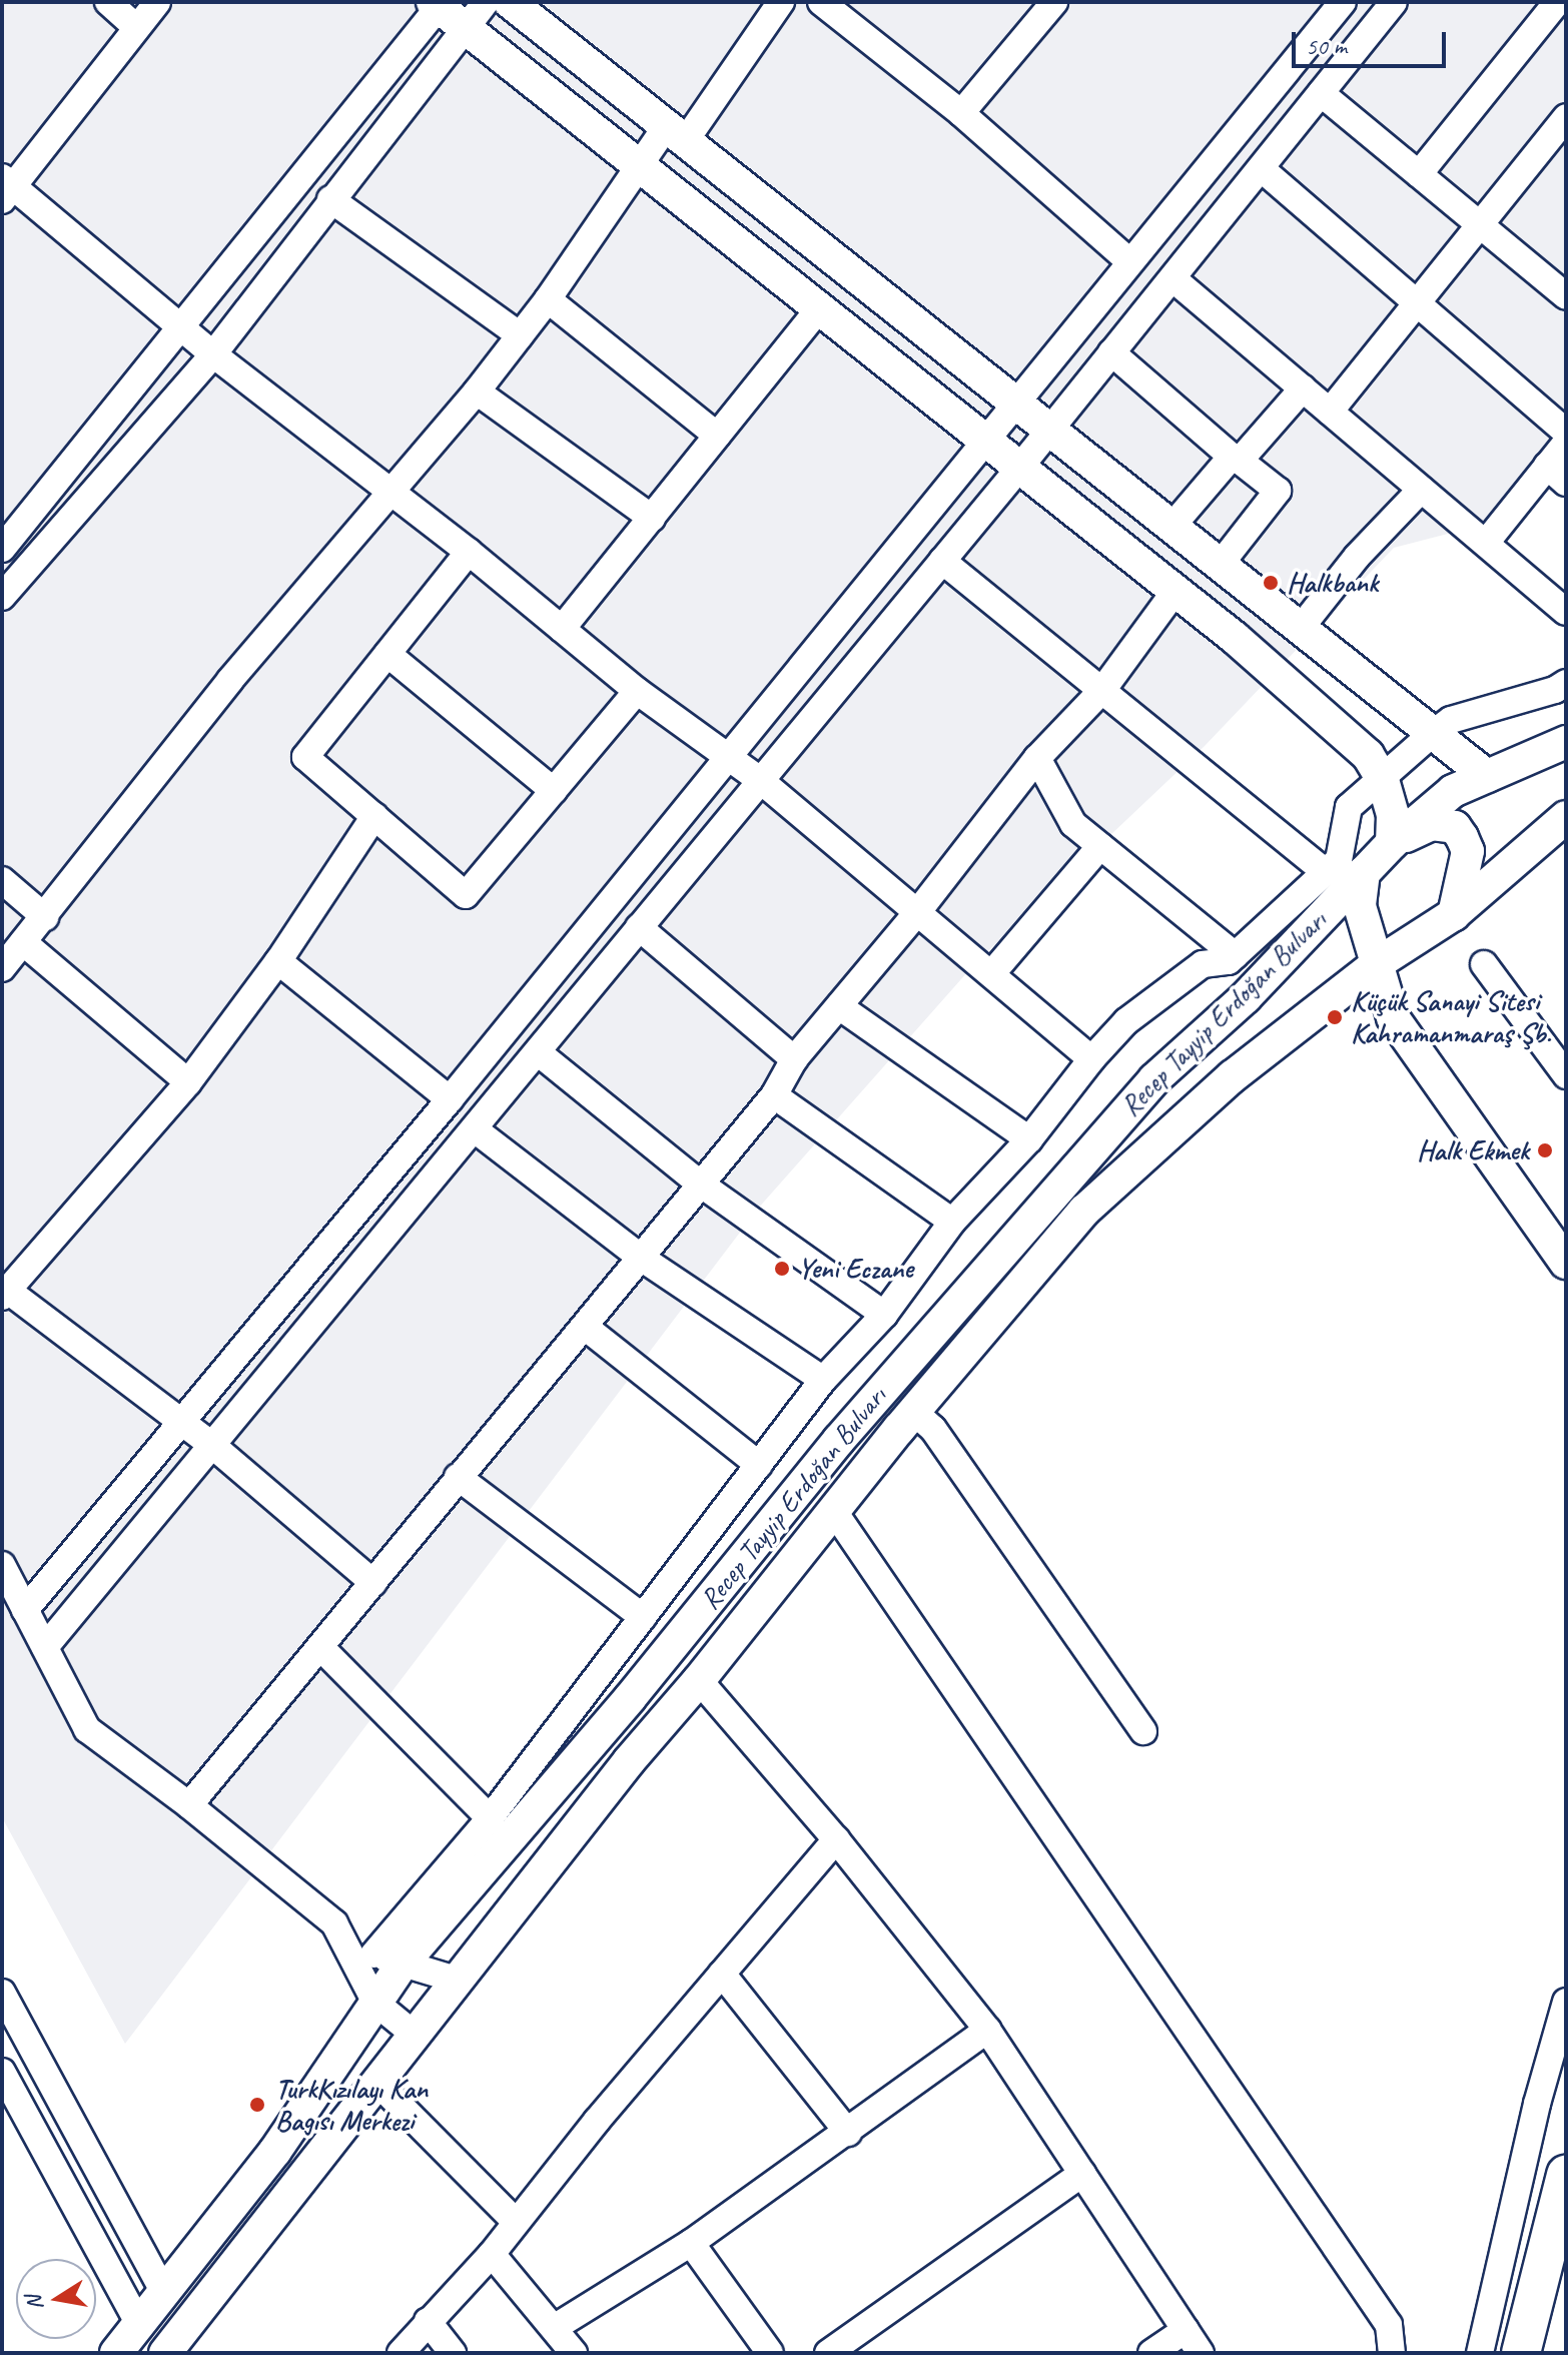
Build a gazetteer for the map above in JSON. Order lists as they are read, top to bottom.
{
  "streets": {
    "main road": ["Recep Tayyip Erdoğan Bulvarı"]
  },
  "places": [
    "Halkbank",
    "Küçük Sanayi Sitesi Kahramanmaraş Şb.",
    "Halk Ekmek",
    "Yeni Eczane",
    "TurkKızılayı Kan Bagısı Merkezi"
  ],
  "scale_bar": "50 m",
  "north": "left"
}
